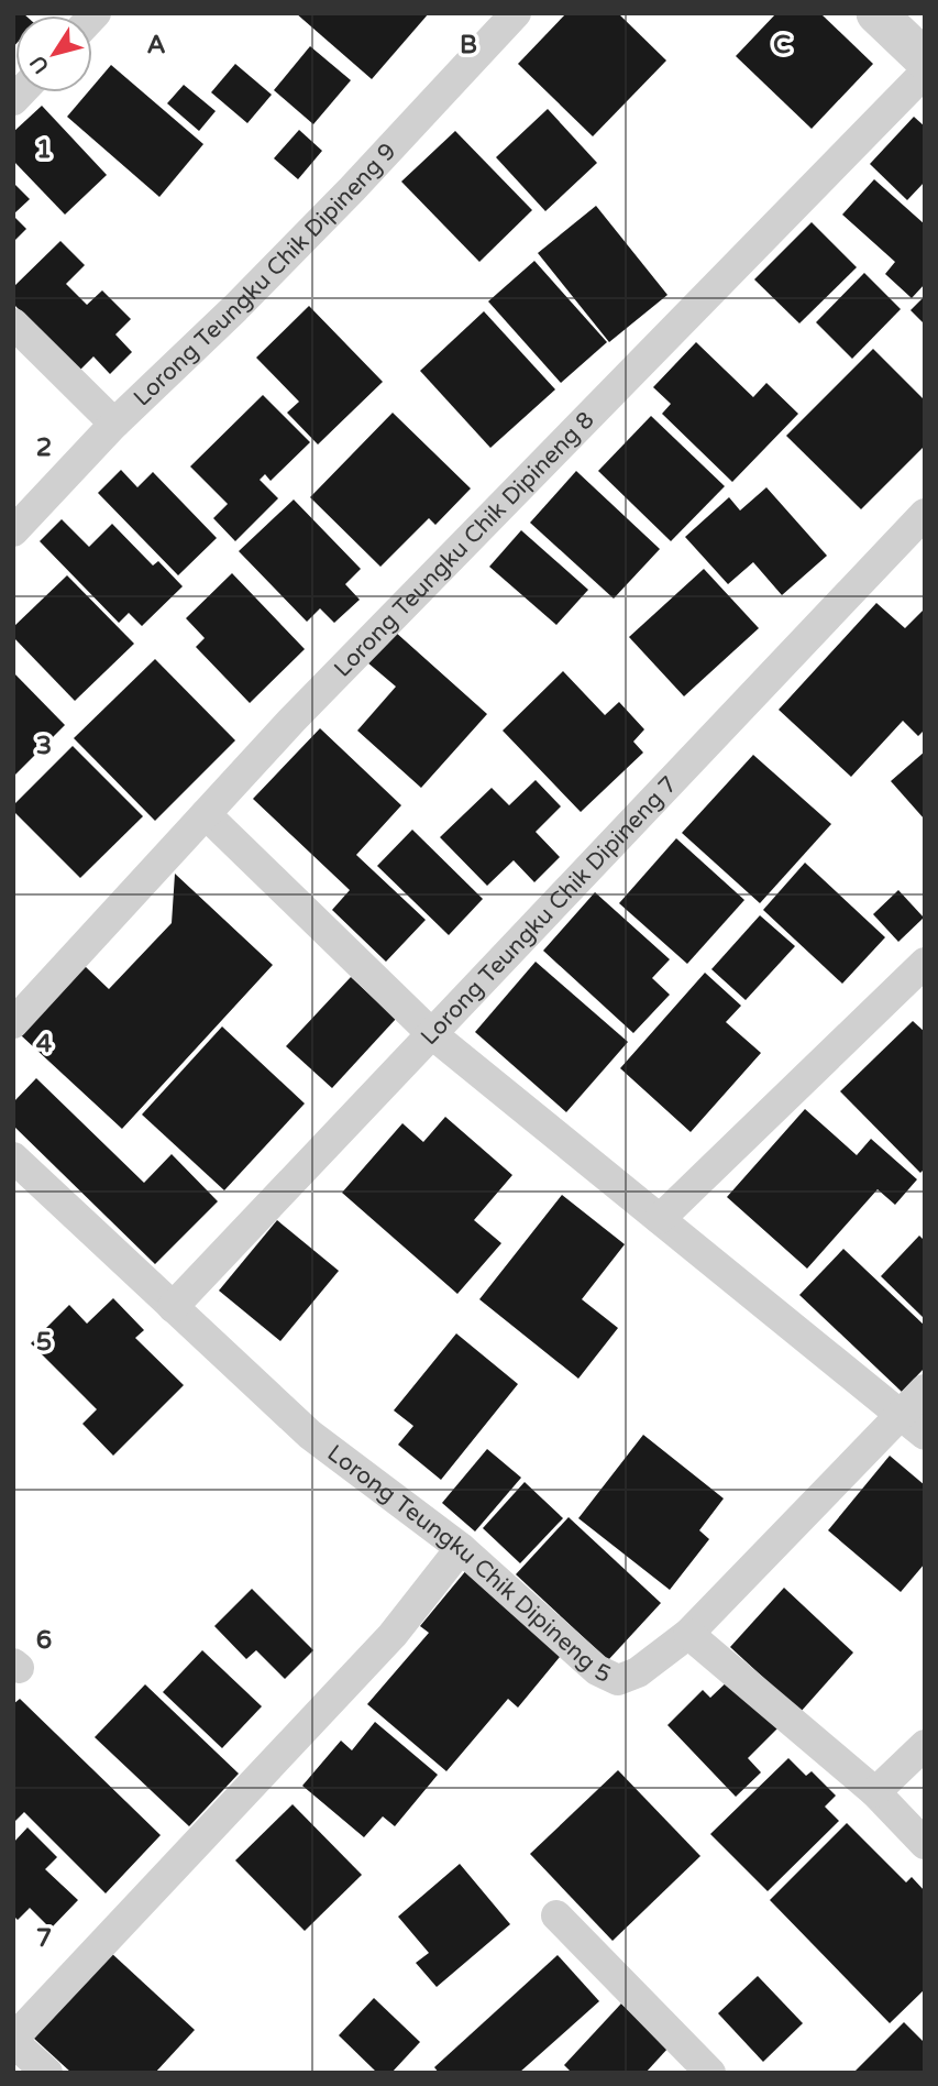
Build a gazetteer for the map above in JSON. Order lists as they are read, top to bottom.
{
  "streets": {
    "street": [
      "Lorong Teungku Chik Dipineng 9",
      "Lorong Teungku Chik Dipineng 8",
      "Lorong Teungku Chik Dipineng 7",
      "Lorong Teungku Chik Dipineng 5"
    ]
  },
  "crossings": [
    ["Lorong Teungku Chik Dipineng 7", "Lorong Teungku Chik Dipineng 5"]
  ],
  "north": "bottom left",
  "grid": {
    "columns": ["A", "B", "C"],
    "rows": [
      "1",
      "2",
      "3",
      "4",
      "5",
      "6",
      "7"
    ]
  }
}
